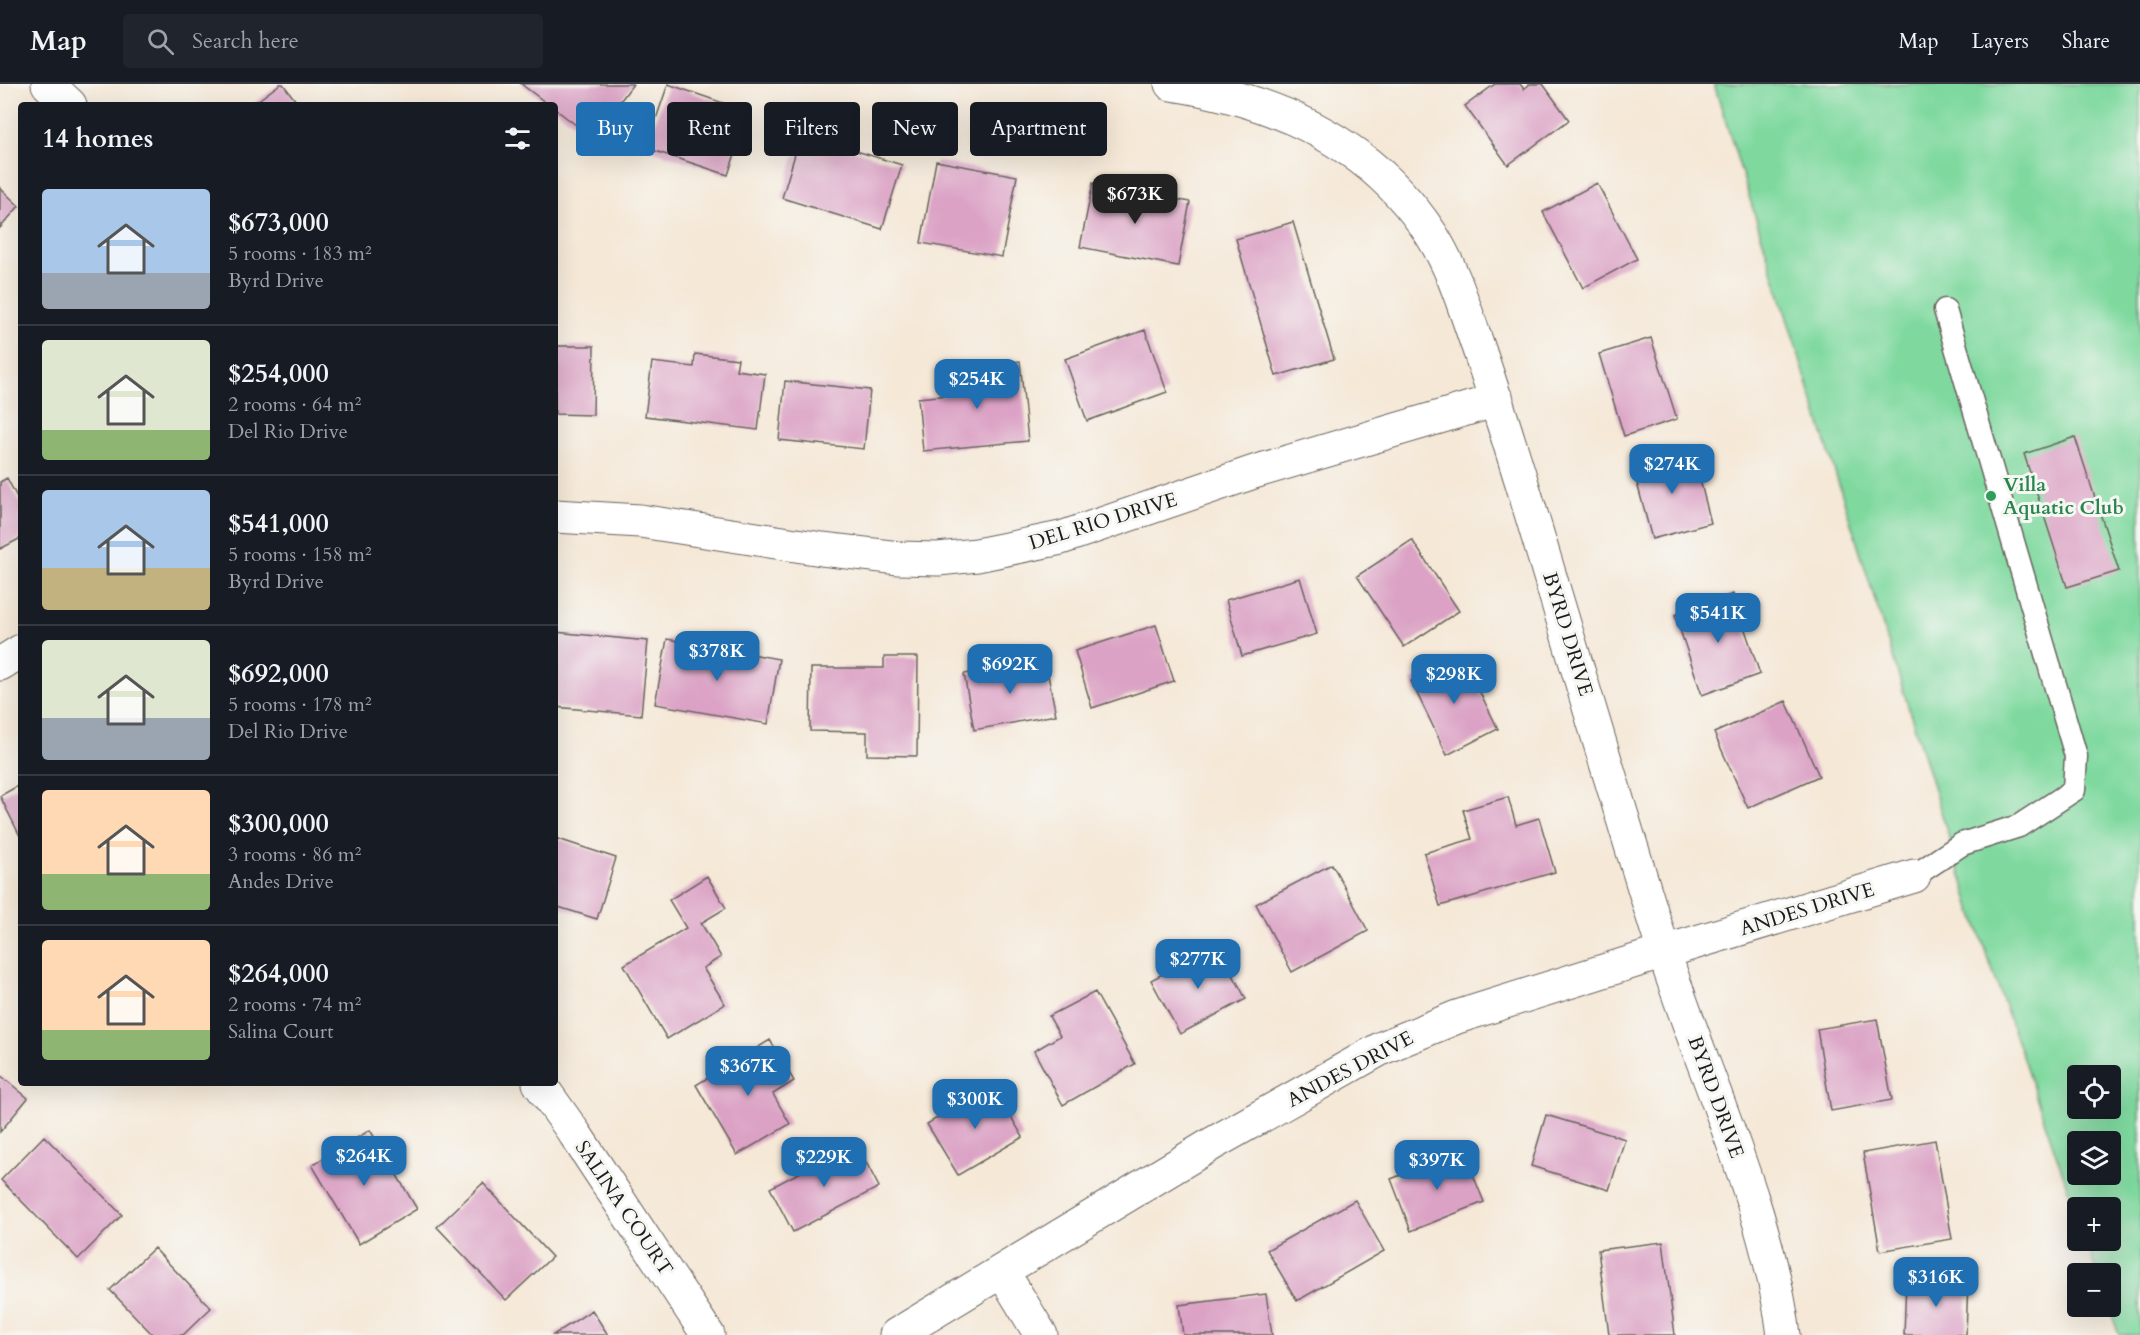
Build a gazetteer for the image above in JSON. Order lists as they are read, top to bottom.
{
  "streets": {
    "street": [
      "DEL RIO DRIVE",
      "BYRD DRIVE",
      "ANDES DRIVE",
      "SALINA COURT"
    ]
  },
  "crossings": [
    ["DEL RIO DRIVE", "BYRD DRIVE"],
    ["BYRD DRIVE", "ANDES DRIVE"]
  ],
  "places": ["Villa Aquatic Club"],
  "page": {
    "header": "Map",
    "search": "Search here",
    "nav": ["Map", "Layers", "Share"],
    "chip": [
      "Buy",
      "Rent",
      "Filters",
      "New",
      "Apartment"
    ],
    "heading": "14 homes",
    "price": [
      "$673K",
      "$254K",
      "$274K",
      "$541K",
      "$378K",
      "$692K",
      "$298K",
      "$277K",
      "$367K",
      "$300K",
      "$264K",
      "$229K",
      "$397K",
      "$316K"
    ],
    "list": [
      {
        "name": "$673,000",
        "note": "5 rooms · 183 m² · Byrd Drive"
      },
      {
        "name": "$254,000",
        "note": "2 rooms · 64 m² · Del Rio Drive"
      },
      {
        "name": "$541,000",
        "note": "5 rooms · 158 m² · Byrd Drive"
      },
      {
        "name": "$692,000",
        "note": "5 rooms · 178 m² · Del Rio Drive"
      },
      {
        "name": "$300,000",
        "note": "3 rooms · 86 m² · Andes Drive"
      },
      {
        "name": "$264,000",
        "note": "2 rooms · 74 m² · Salina Court"
      }
    ],
    "map_buttons": ["+", "−"]
  }
}
